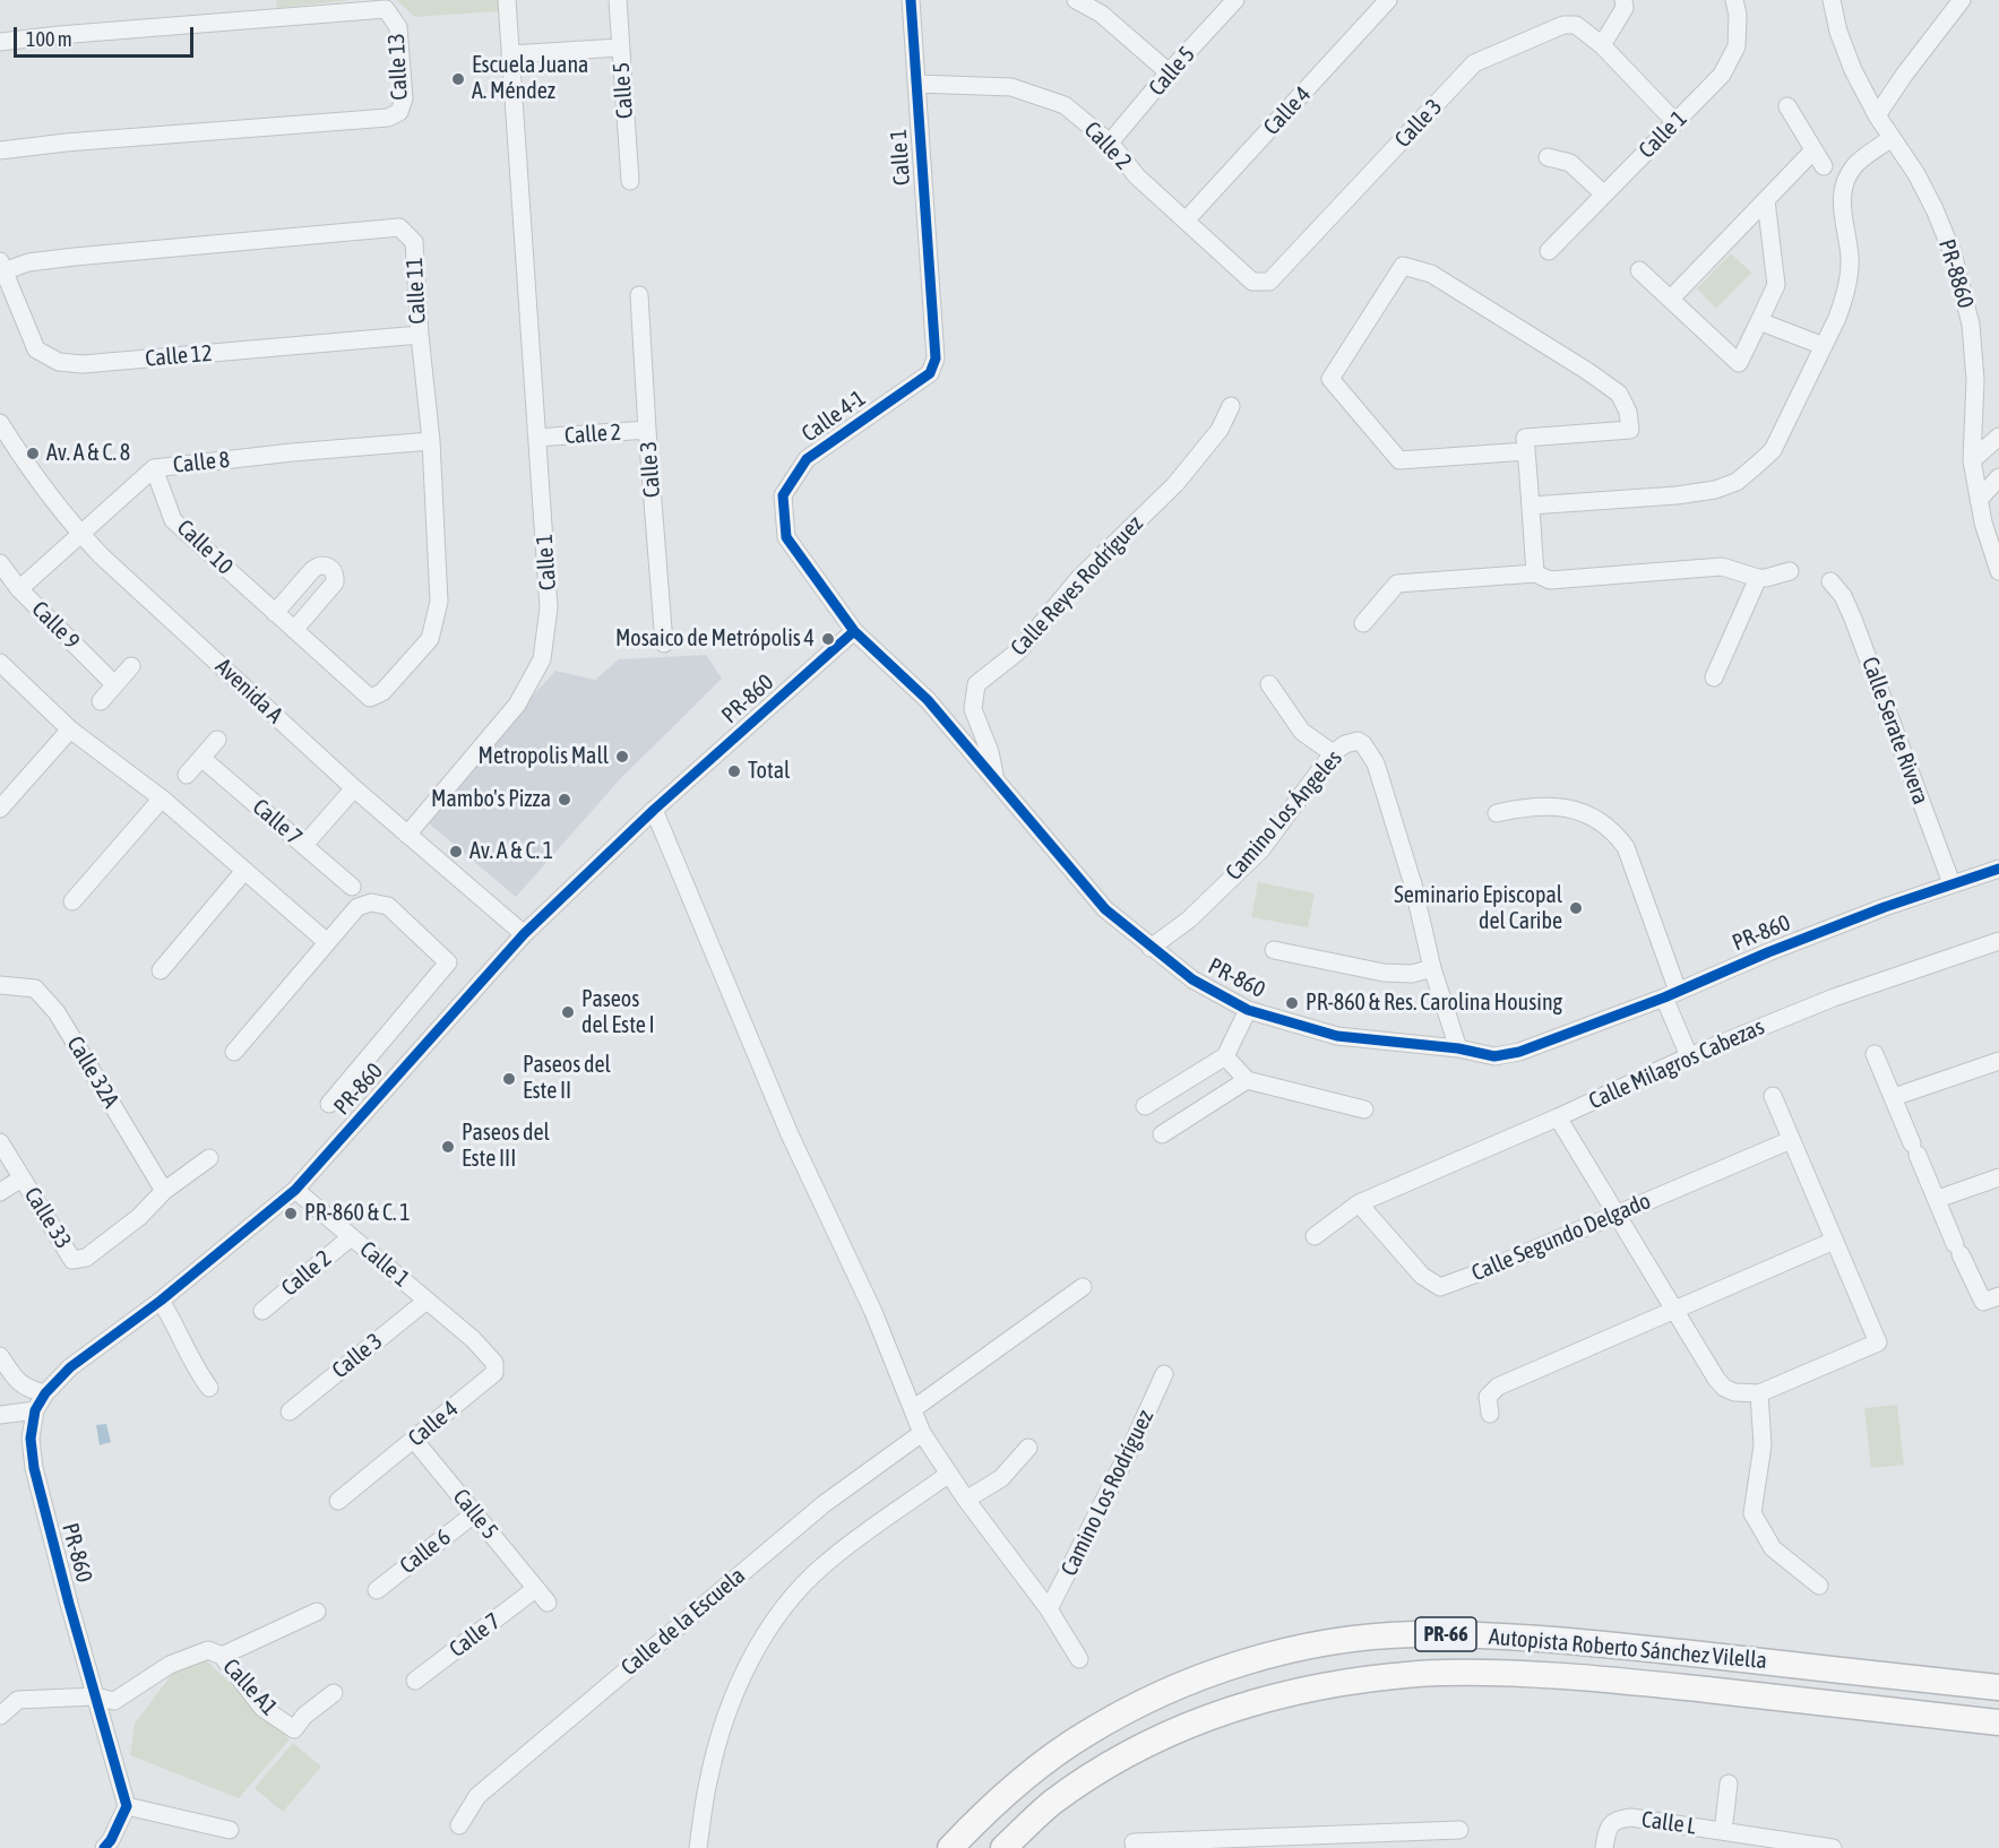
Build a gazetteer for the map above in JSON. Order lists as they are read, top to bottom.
{
  "streets": {
    "highway": ["PR-66", "Autopista Roberto Sánchez Vilella"],
    "street": [
      "Calle 13",
      "Calle 5",
      "Calle 4",
      "Calle 3",
      "Calle 1",
      "Calle 2",
      "PR-8860",
      "Calle 11",
      "Calle 12",
      "Calle 4-1",
      "Calle 8",
      "Calle 10",
      "Calle Reyes Rodríguez",
      "Calle 9",
      "Avenida A",
      "PR-860",
      "Calle Serate Rivera",
      "Camino Los Ángeles",
      "Calle 7",
      "Calle Milagros Cabezas",
      "Calle 32A",
      "Calle 33",
      "Calle Segundo Delgado",
      "Camino Los Rodríguez",
      "Calle 6",
      "Calle de la Escuela",
      "Calle A1",
      "Calle L"
    ]
  },
  "crossings": [
    ["Calle 5", "Calle 4"],
    ["Calle 5", "Calle 2"],
    ["Calle 5", "Calle 7"],
    ["Calle 5", "Calle 6"],
    ["Calle 4", "Calle 1"],
    ["Calle 4", "Calle 2"],
    ["Calle 3", "Calle 1"],
    ["Calle 3", "Calle 2"],
    ["Calle 1", "Calle 2"],
    ["Calle 1", "Calle 4-1"],
    ["Calle 1", "Avenida A"],
    ["Calle 1", "PR-860"],
    ["Calle 11", "Calle 12"],
    ["Calle 11", "Calle 8"],
    ["Calle 11", "Calle 10"],
    ["Calle 4-1", "PR-860"],
    ["Calle 8", "Calle 10"],
    ["Calle 8", "Calle 9"],
    ["Calle 8", "Avenida A"],
    ["Calle Reyes Rodríguez", "PR-860"],
    ["Avenida A", "PR-860"],
    ["PR-860", "Calle Serate Rivera"],
    ["PR-860", "Camino Los Ángeles"],
    ["PR-860", "Calle A1"],
    ["Calle Milagros Cabezas", "Calle Segundo Delgado"],
    ["Calle 32A", "Calle 33"]
  ],
  "places": [
    "Escuela Juana A. Méndez",
    "Av. A & C. 8",
    "Mosaico de Metrópolis 4",
    "Metropolis Mall",
    "Total",
    "Mambo's Pizza",
    "Av. A & C. 1",
    "Seminario Episcopal del Caribe",
    "PR-860 & Res. Carolina Housing",
    "Paseos del Este I",
    "Paseos del Este II",
    "Paseos del Este III",
    "PR-860 & C. 1"
  ],
  "scale_bar": "100 m"
}
